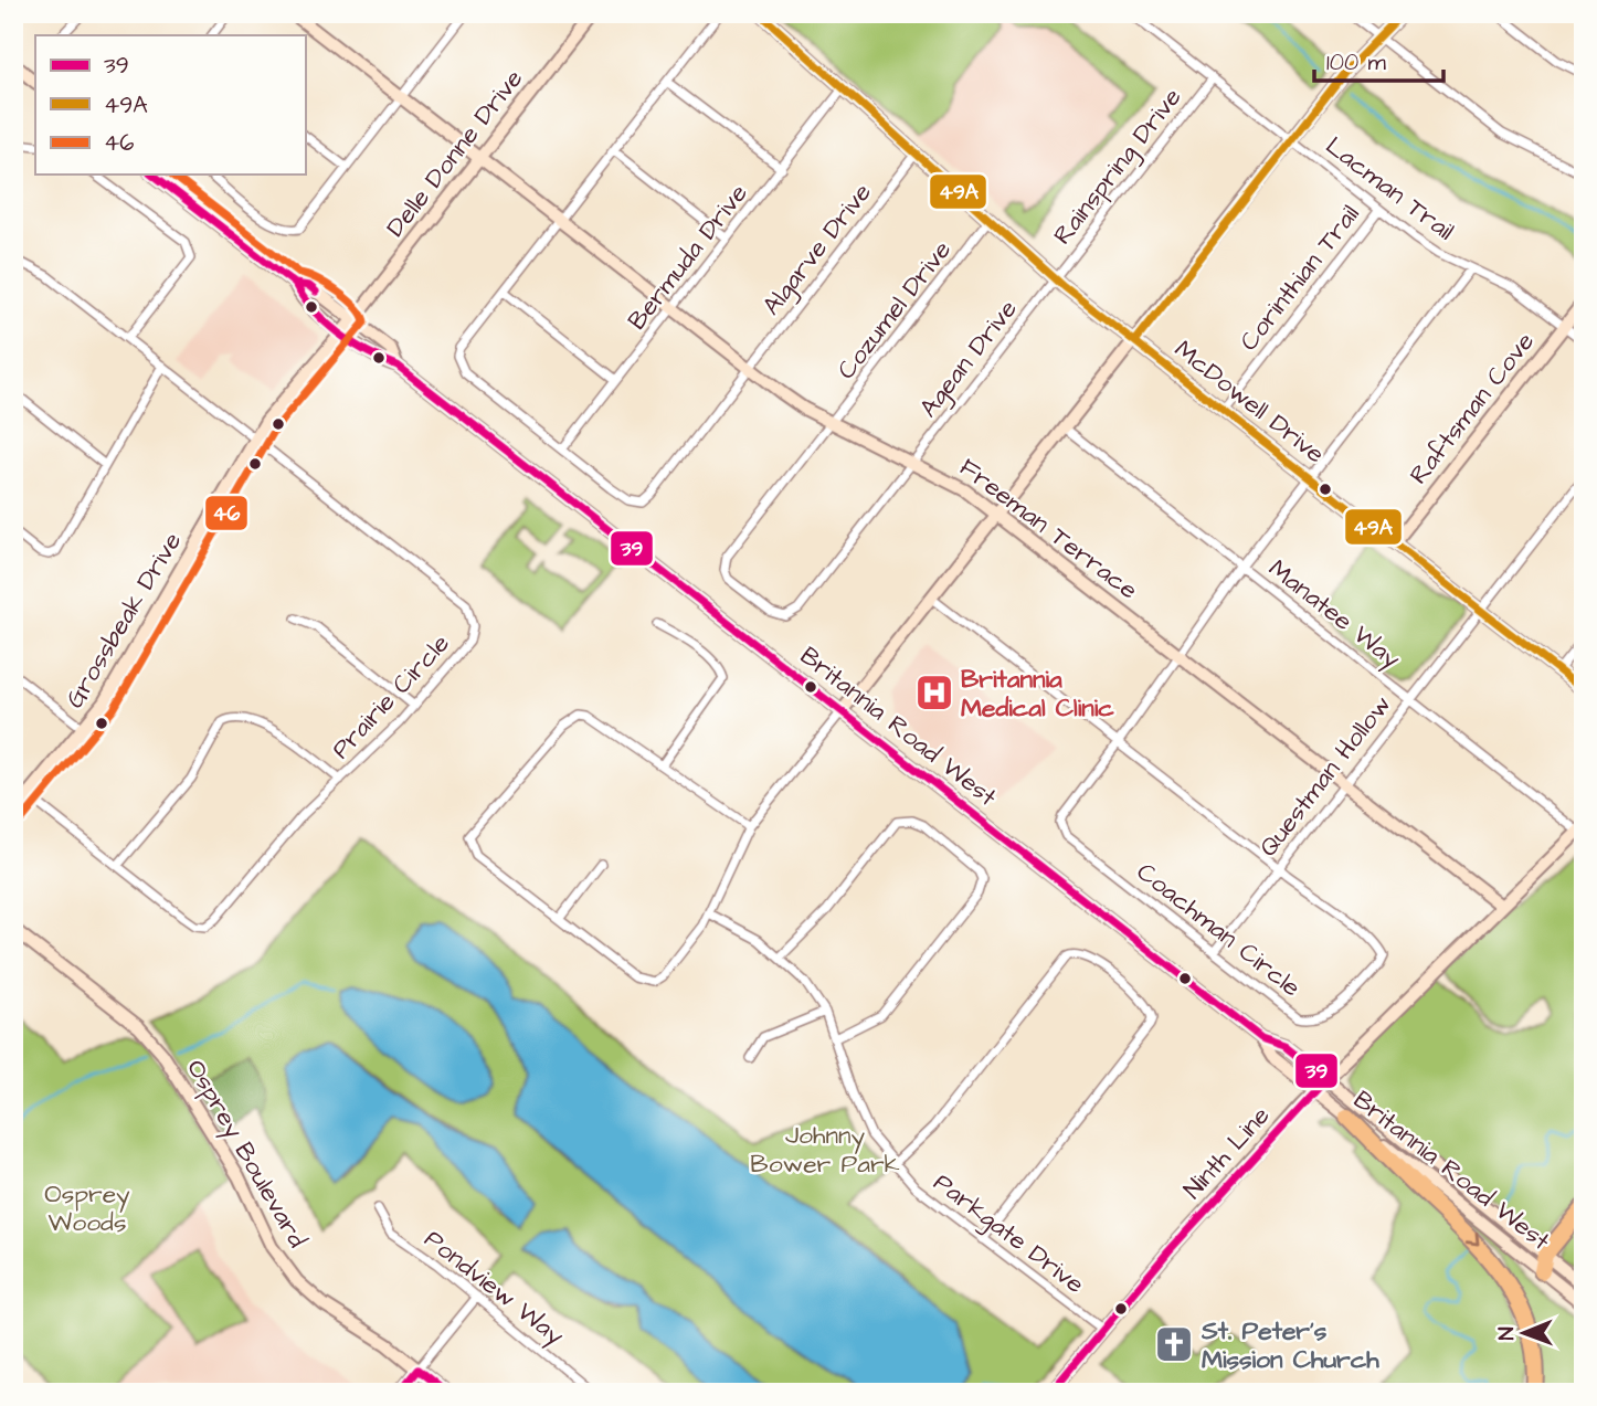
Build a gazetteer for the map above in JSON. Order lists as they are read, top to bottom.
{
  "streets": {
    "street": [
      "Delle Donne Drive",
      "Rainspring Drive",
      "Lacman Trail",
      "Algarve Drive",
      "Bermuda Drive",
      "Corinthian Trail",
      "Cozumel Drive",
      "Agean Drive",
      "McDowell Drive",
      "Raftsman Cove",
      "Freeman Terrace",
      "Manatee Way",
      "Grossbeak Drive",
      "Prairie Circle",
      "Britannia Road West",
      "Questman Hollow",
      "Coachman Circle",
      "Ninth Line",
      "Osprey Boulevard",
      "Parkgate Drive",
      "Pondview Way"
    ]
  },
  "crossings": [
    ["Delle Donne Drive", "Freeman Terrace"],
    ["Delle Donne Drive", "Grossbeak Drive"],
    ["Delle Donne Drive", "Britannia Road West"],
    ["Rainspring Drive", "Lacman Trail"],
    ["Rainspring Drive", "Agean Drive"],
    ["Rainspring Drive", "McDowell Drive"],
    ["Lacman Trail", "Corinthian Trail"],
    ["Lacman Trail", "Raftsman Cove"],
    ["Algarve Drive", "Bermuda Drive"],
    ["Algarve Drive", "McDowell Drive"],
    ["Algarve Drive", "Freeman Terrace"],
    ["Bermuda Drive", "McDowell Drive"],
    ["Bermuda Drive", "Freeman Terrace"],
    ["Corinthian Trail", "McDowell Drive"],
    ["Cozumel Drive", "Agean Drive"],
    ["Cozumel Drive", "McDowell Drive"],
    ["Cozumel Drive", "Freeman Terrace"],
    ["Agean Drive", "McDowell Drive"],
    ["Agean Drive", "Freeman Terrace"],
    ["McDowell Drive", "Raftsman Cove"],
    ["McDowell Drive", "Questman Hollow"],
    ["Freeman Terrace", "Questman Hollow"],
    ["Freeman Terrace", "Ninth Line"],
    ["Manatee Way", "Questman Hollow"],
    ["Manatee Way", "Ninth Line"],
    ["Grossbeak Drive", "Prairie Circle"],
    ["Grossbeak Drive", "Britannia Road West"],
    ["Britannia Road West", "Ninth Line"],
    ["Questman Hollow", "Coachman Circle"],
    ["Ninth Line", "Parkgate Drive"]
  ],
  "parks": ["Johnny Bower Park", "Osprey Woods"],
  "places": {
    "hospital": ["Britannia Medical Clinic"],
    "church": ["St. Peter’s Mission Church"]
  },
  "lines": ["transit line 49A", "transit line 39", "transit line 46"],
  "legend": ["39", "49A", "46"],
  "scale_bar": "100 m",
  "north": "left"
}
